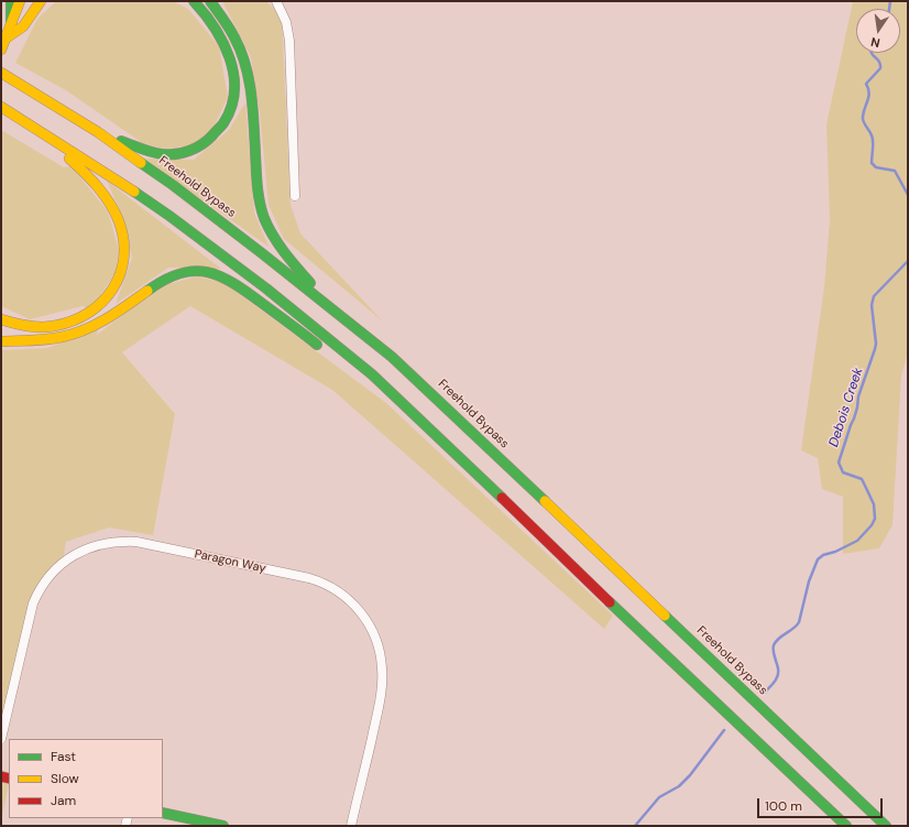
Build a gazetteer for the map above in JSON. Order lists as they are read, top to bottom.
{
  "streets": {
    "main road": ["Freehold Bypass"],
    "street": ["Paragon Way"]
  },
  "water": ["Debois Creek"],
  "legend": ["Fast", "Slow", "Jam"],
  "scale_bar": "100 m",
  "north": "bottom"
}
